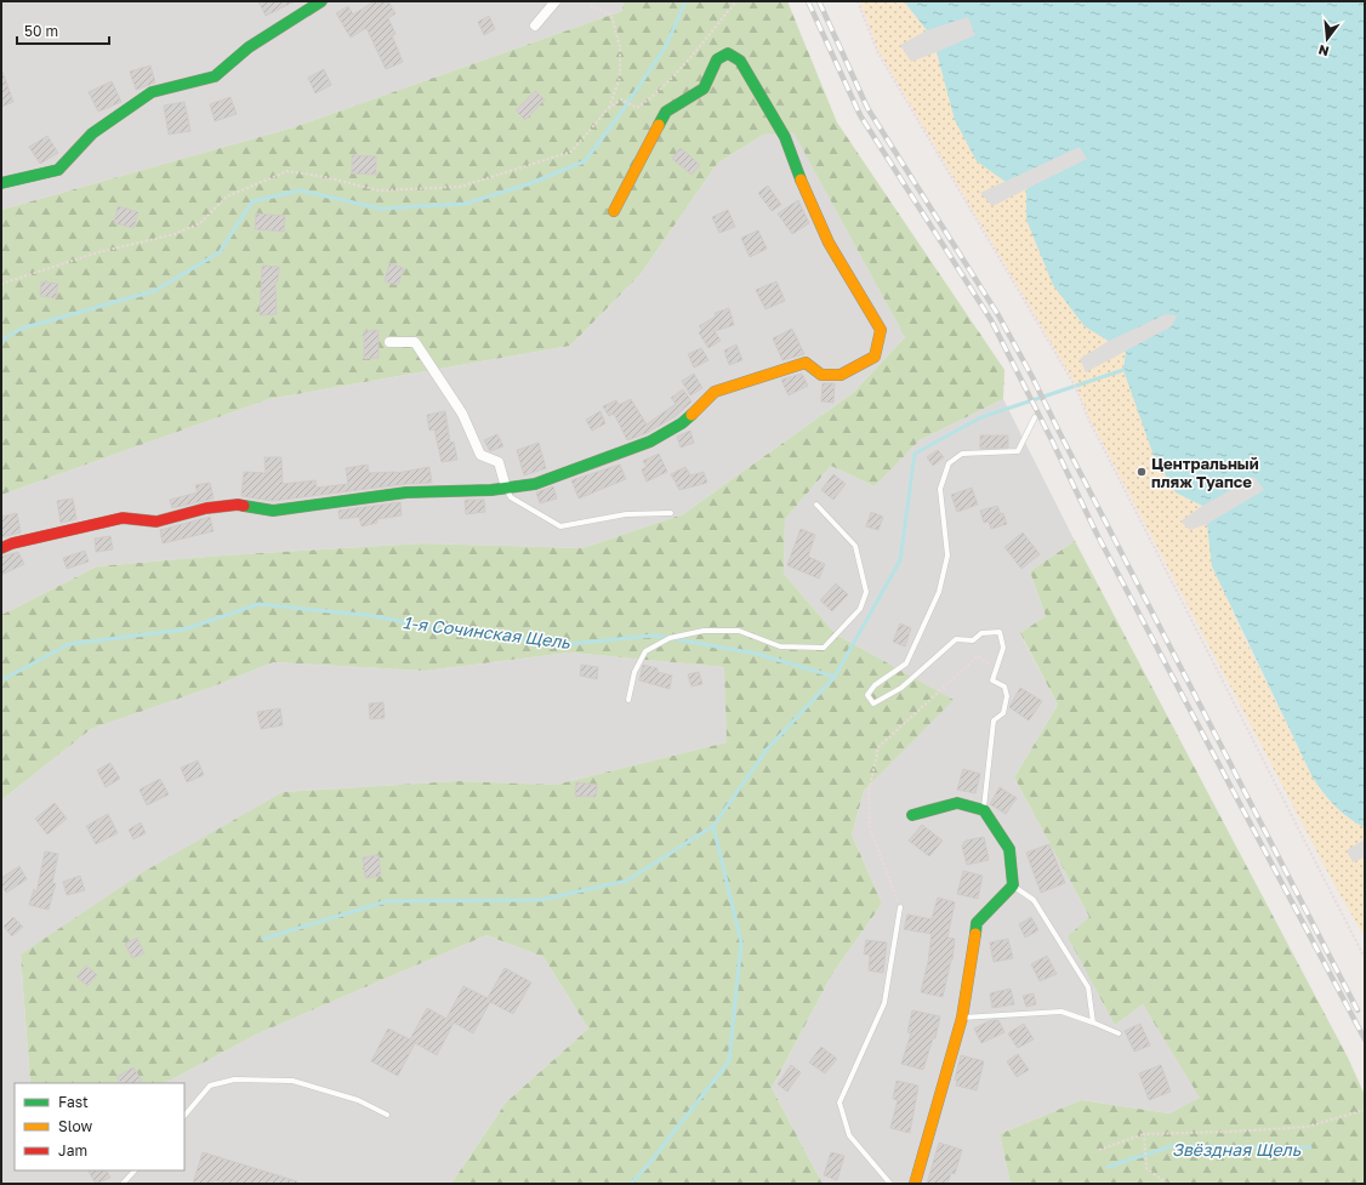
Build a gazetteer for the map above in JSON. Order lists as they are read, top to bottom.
{
  "water": ["1-я Сочинская Щель", "Звёздная Щель"],
  "places": ["Центральный пляж Туапсе"],
  "legend": ["Fast", "Slow", "Jam"],
  "scale_bar": "50 m",
  "north": "bottom"
}
